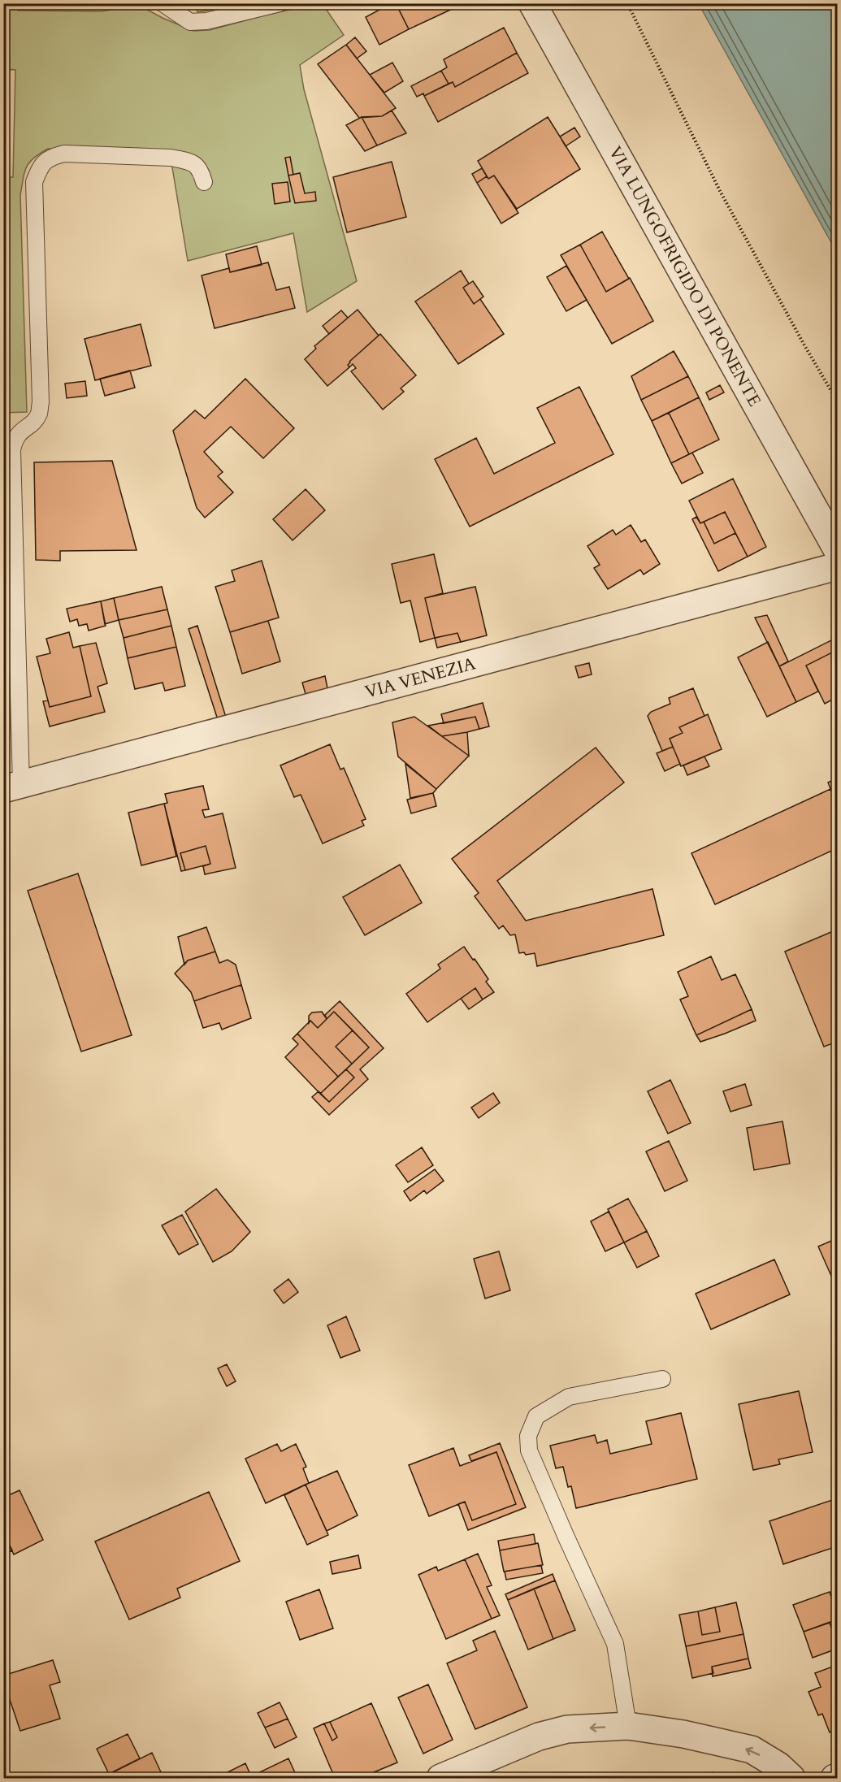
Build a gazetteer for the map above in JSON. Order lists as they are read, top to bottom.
{
  "streets": {
    "street": ["VIA LUNGOFRIGIDO DI PONENTE", "VIA VENEZIA"]
  }
}
